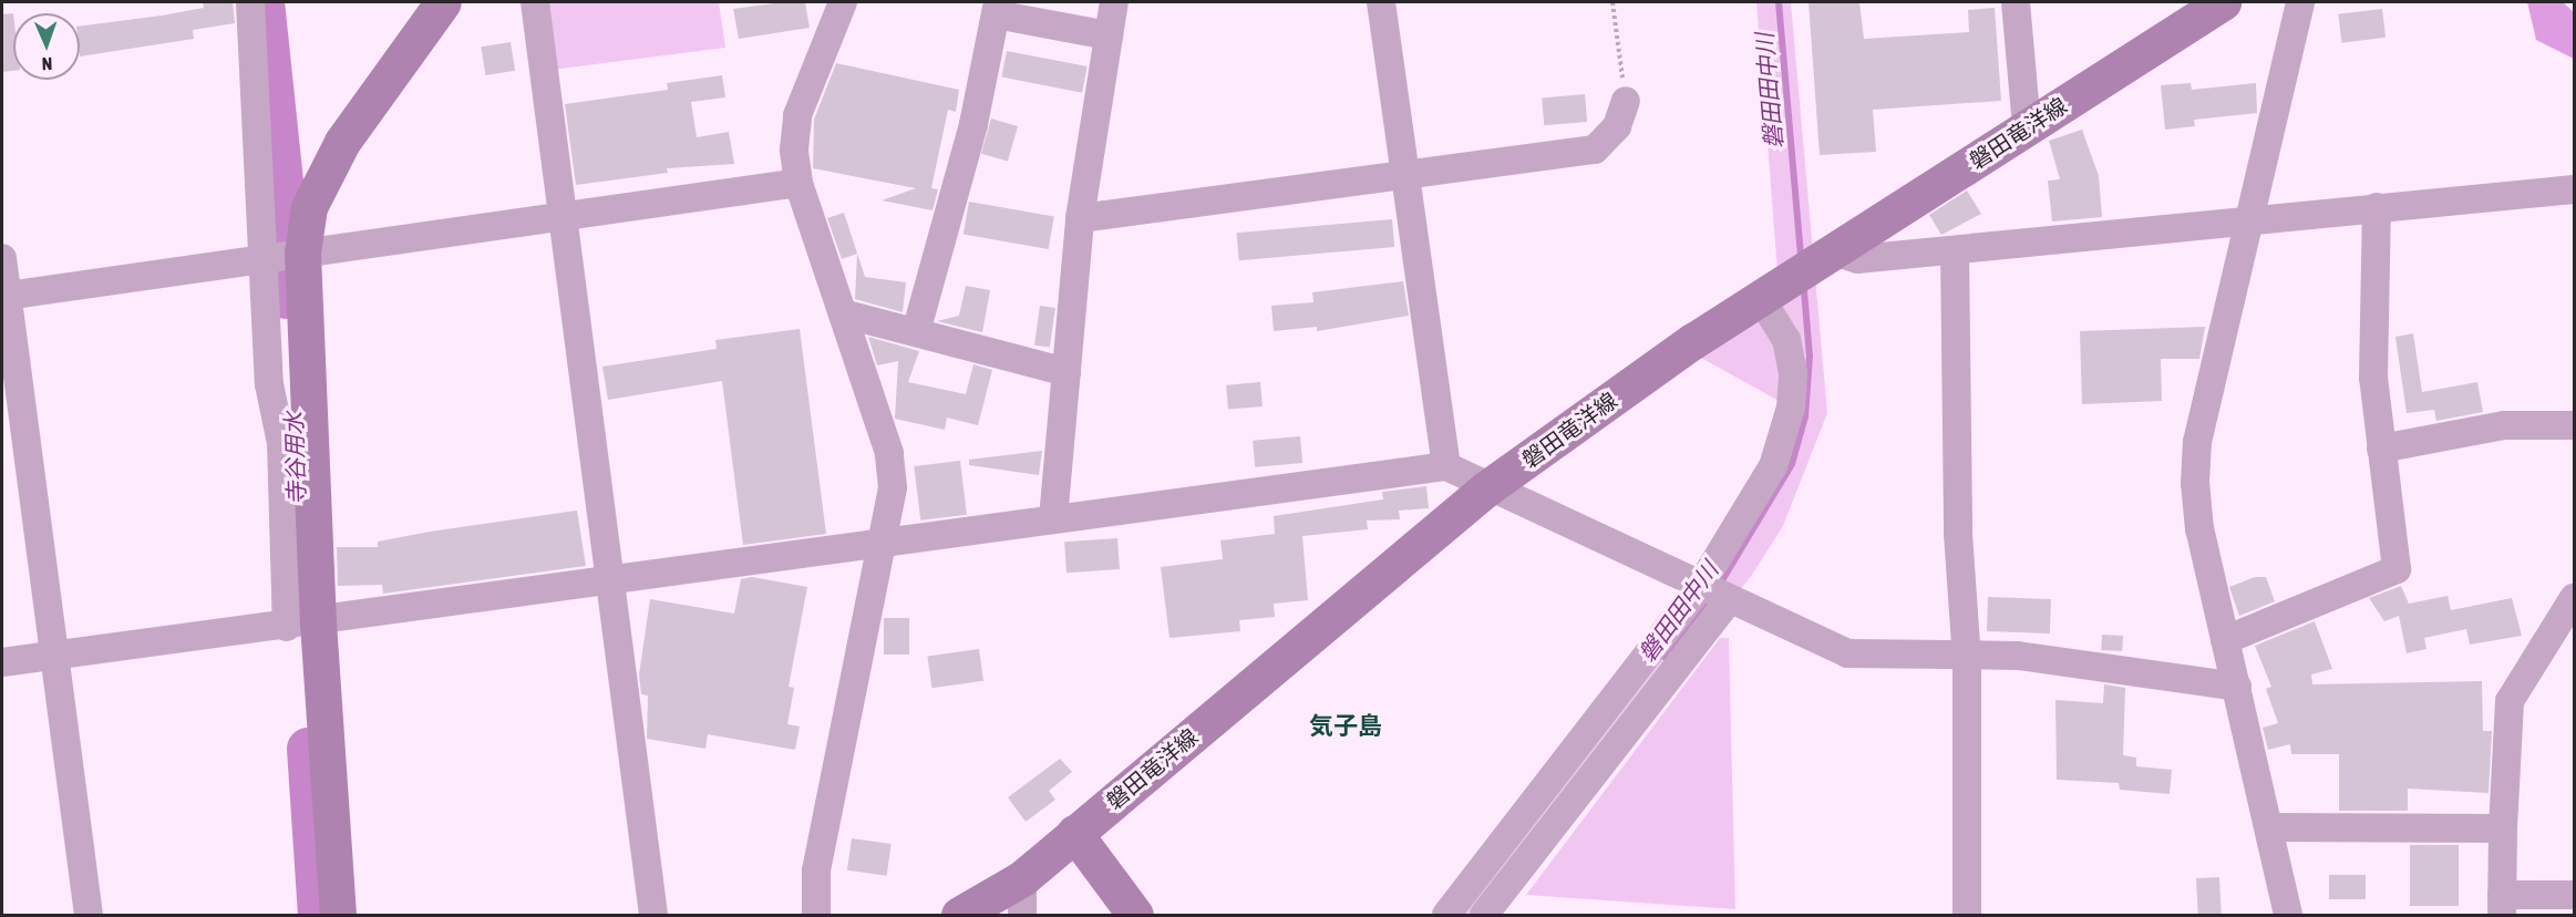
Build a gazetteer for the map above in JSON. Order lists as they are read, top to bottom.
{
  "streets": {
    "main road": ["磐田竜洋線"]
  },
  "districts": ["気子島"],
  "water": ["磐田田中川", "寺谷用水"],
  "north": "bottom"
}
